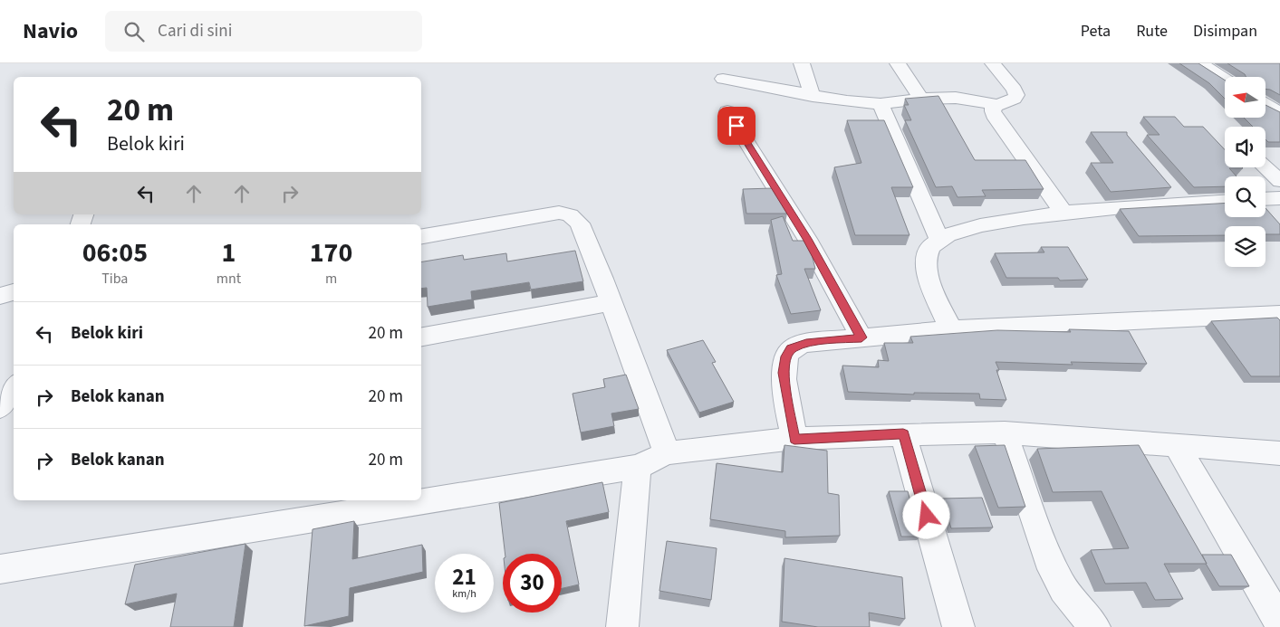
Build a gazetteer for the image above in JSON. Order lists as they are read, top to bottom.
{
  "north": "left",
  "page": {
    "header": "Navio",
    "search": "Cari di sini",
    "nav": ["Peta", "Rute", "Disimpan"],
    "turn": ["20 m", "Belok kiri"],
    "eta": [
      "06:05",
      "Tiba",
      "1",
      "mnt",
      "170",
      "m"
    ],
    "list": [
      {
        "name": "Belok kiri",
        "value": "20 m"
      },
      {
        "name": "Belok kanan",
        "value": "20 m"
      },
      {
        "name": "Belok kanan",
        "value": "20 m"
      }
    ],
    "speed": "21 km/h",
    "limit": "30"
  }
}
